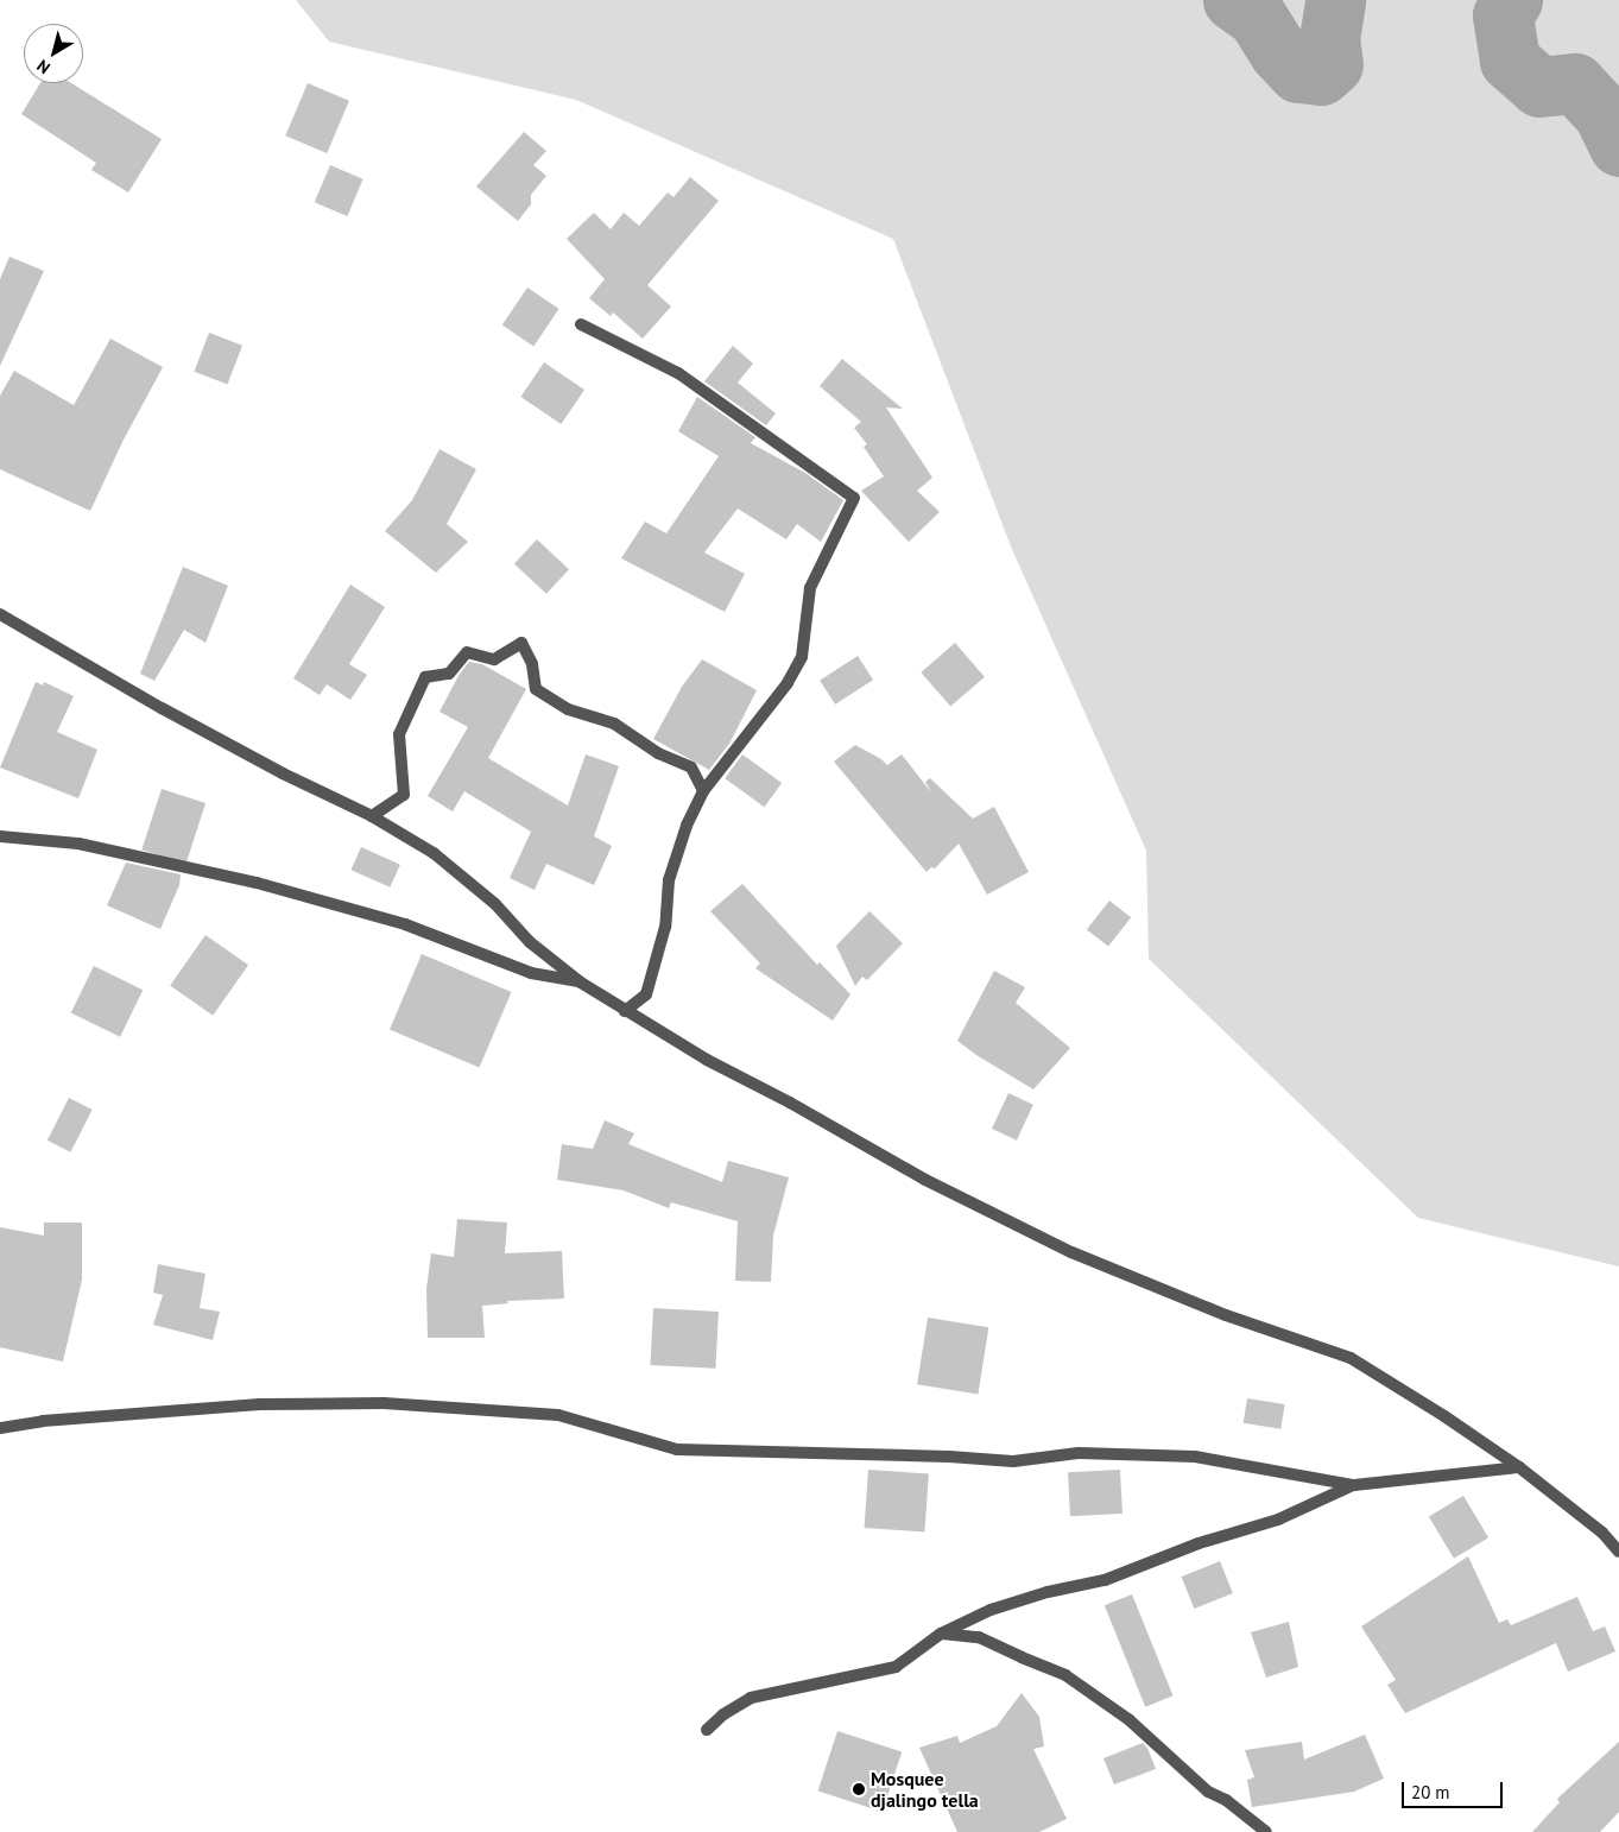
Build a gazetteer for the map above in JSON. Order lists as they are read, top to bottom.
{
  "places": ["Mosquee djalingo tella"],
  "scale_bar": "20 m",
  "north": "bottom left"
}
